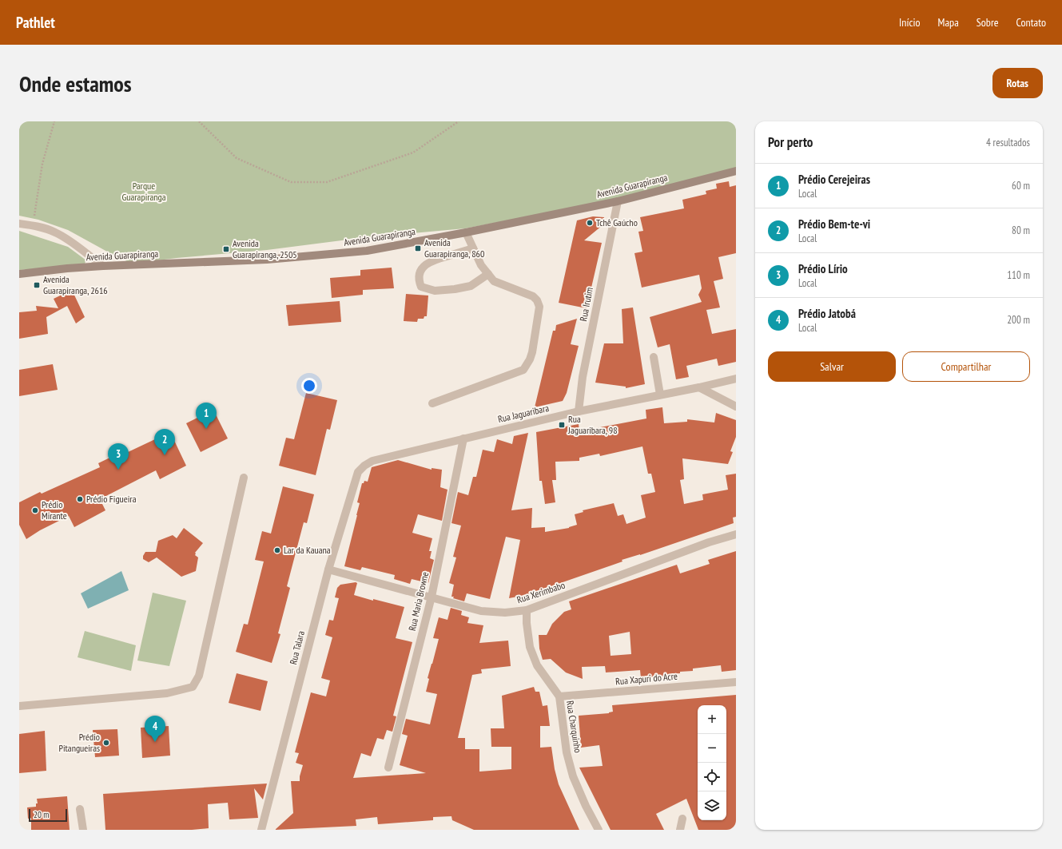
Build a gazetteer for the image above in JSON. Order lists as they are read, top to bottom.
{
  "streets": {
    "main road": ["Avenida Guarapiranga"],
    "street": [
      "Rua Irutim",
      "Rua Jaguaribara",
      "Rua Xerimbabo",
      "Rua Maria Browne",
      "Rua Talara",
      "Rua Xapuri do Acre",
      "Rua Charquinho"
    ]
  },
  "crossings": [
    ["Avenida Guarapiranga", "Rua Irutim"],
    ["Rua Irutim", "Rua Jaguaribara"],
    ["Rua Jaguaribara", "Rua Maria Browne"],
    ["Rua Jaguaribara", "Rua Talara"],
    ["Rua Xerimbabo", "Rua Maria Browne"],
    ["Rua Xerimbabo", "Rua Talara"],
    ["Rua Xerimbabo", "Rua Charquinho"],
    ["Rua Xapuri do Acre", "Rua Charquinho"]
  ],
  "parks": ["Parque Guarapiranga"],
  "places": {
    "other": [
      "Tchê Gaúcho",
      "Prédio Figueira",
      "Prédio Mirante",
      "Lar da Kauana",
      "Prédio Pitangueiras"
    ],
    "transit": [
      "Avenida Guarapiranga, 860",
      "Avenida Guarapiranga, 2505",
      "Avenida Guarapiranga, 2616",
      "Rua Jaguaribara, 98"
    ]
  },
  "scale_bar": "20 m",
  "page": {
    "header": "Pathlet",
    "nav": [
      "Início",
      "Mapa",
      "Sobre",
      "Contato"
    ],
    "buttons": [
      "Rotas",
      ["Salvar", "Compartilhar"]
    ],
    "title": "Onde estamos",
    "heading": ["Por perto", "4 resultados"],
    "list": [
      {
        "mark": "1",
        "name": "Prédio Cerejeiras",
        "note": "Local",
        "value": "60 m"
      },
      {
        "mark": "2",
        "name": "Prédio Bem-te-vi",
        "note": "Local",
        "value": "80 m"
      },
      {
        "mark": "3",
        "name": "Prédio Lírio",
        "note": "Local",
        "value": "110 m"
      },
      {
        "mark": "4",
        "name": "Prédio Jatobá",
        "note": "Local",
        "value": "200 m"
      }
    ],
    "pins": [
      "1",
      "2",
      "3",
      "4"
    ],
    "map_buttons": ["+", "−"],
    "scale": "20 m"
  }
}
